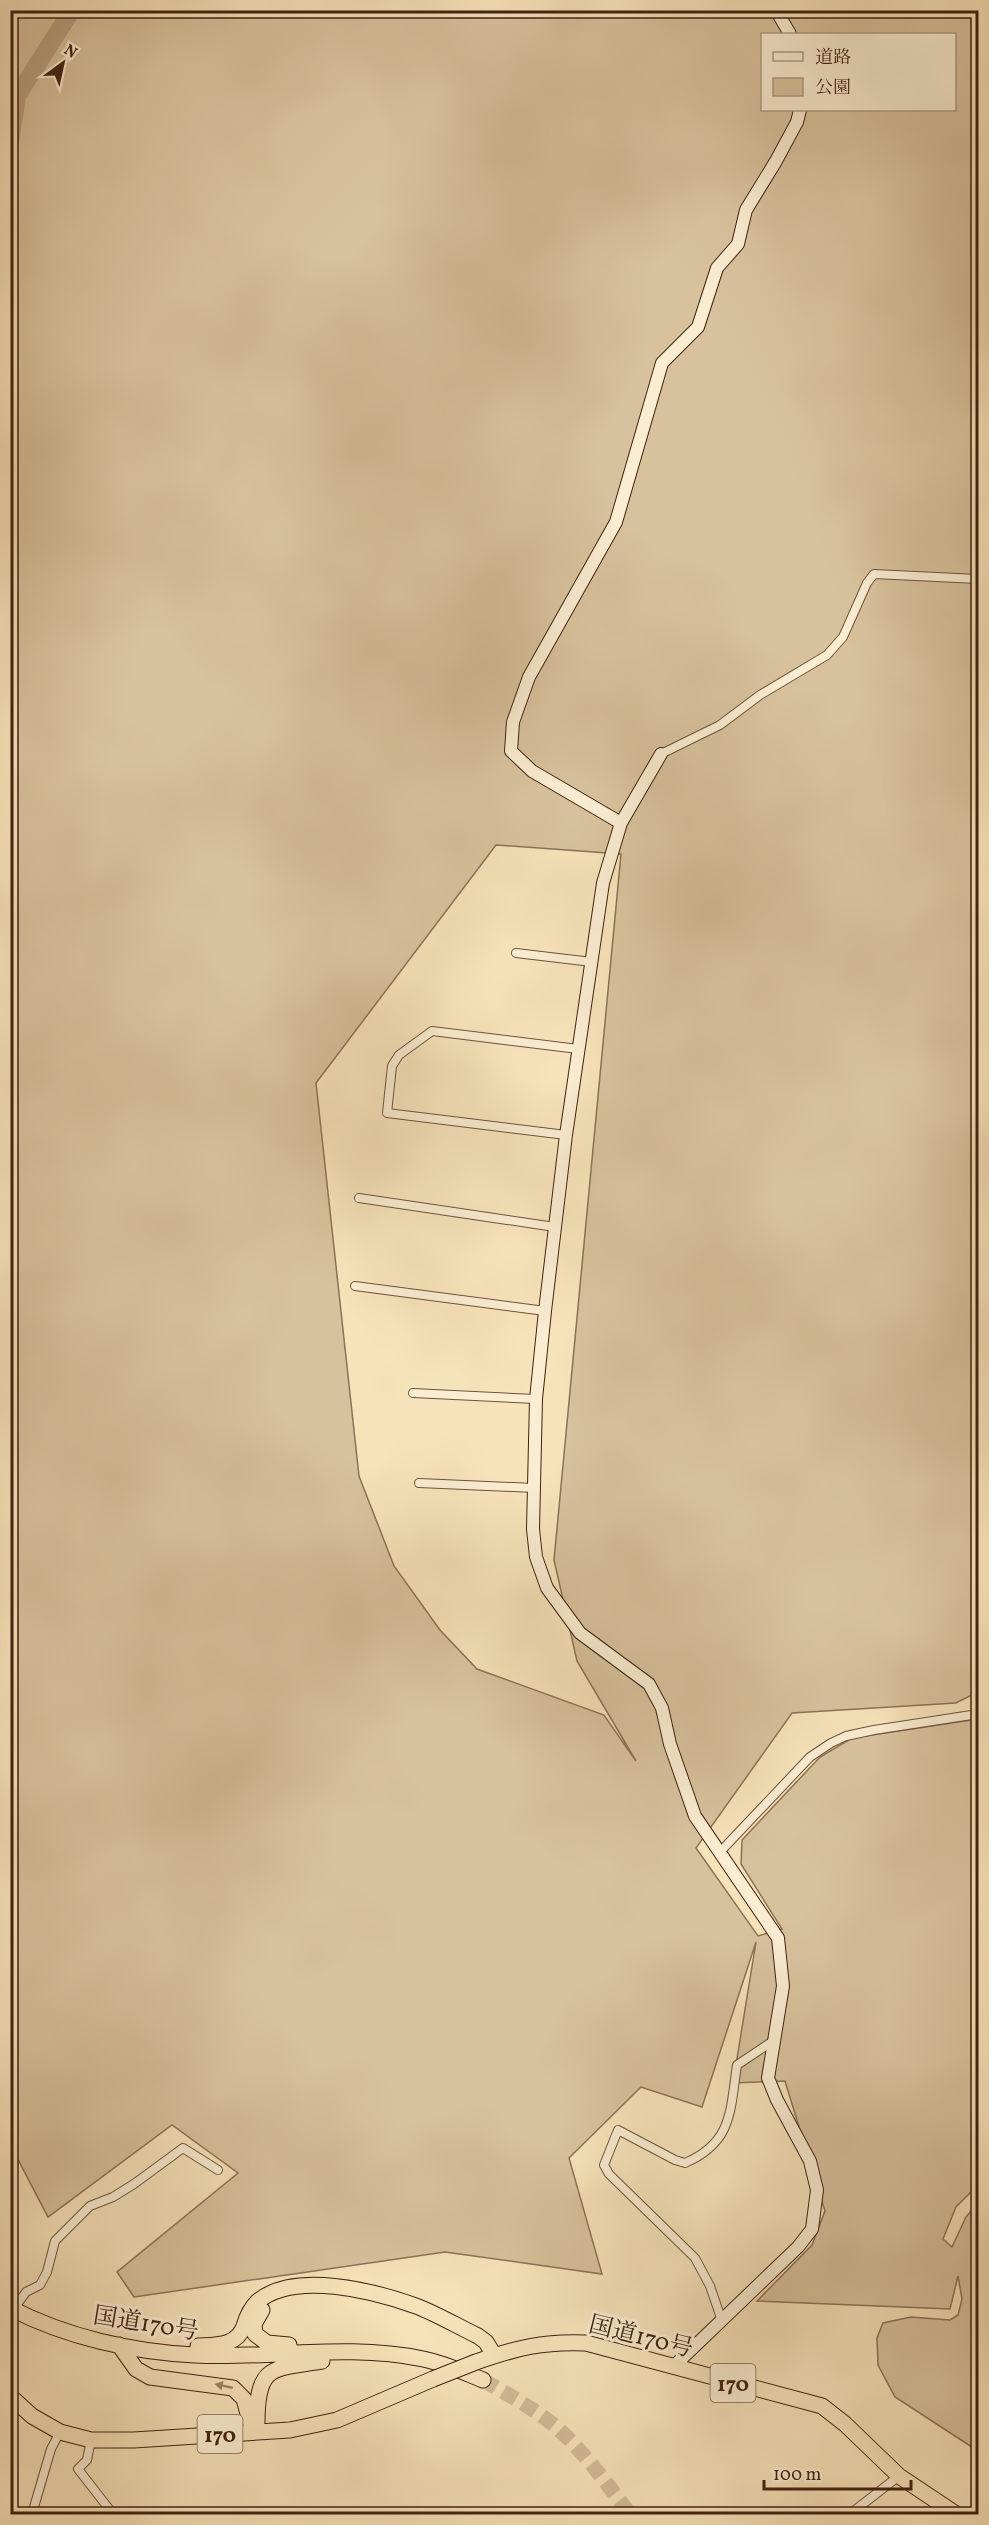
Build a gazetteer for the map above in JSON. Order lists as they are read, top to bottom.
{
  "streets": {
    "highway": ["国道170号", "170"]
  },
  "legend": ["道路", "公園"],
  "scale_bar": "100 m",
  "north": "top right"
}
